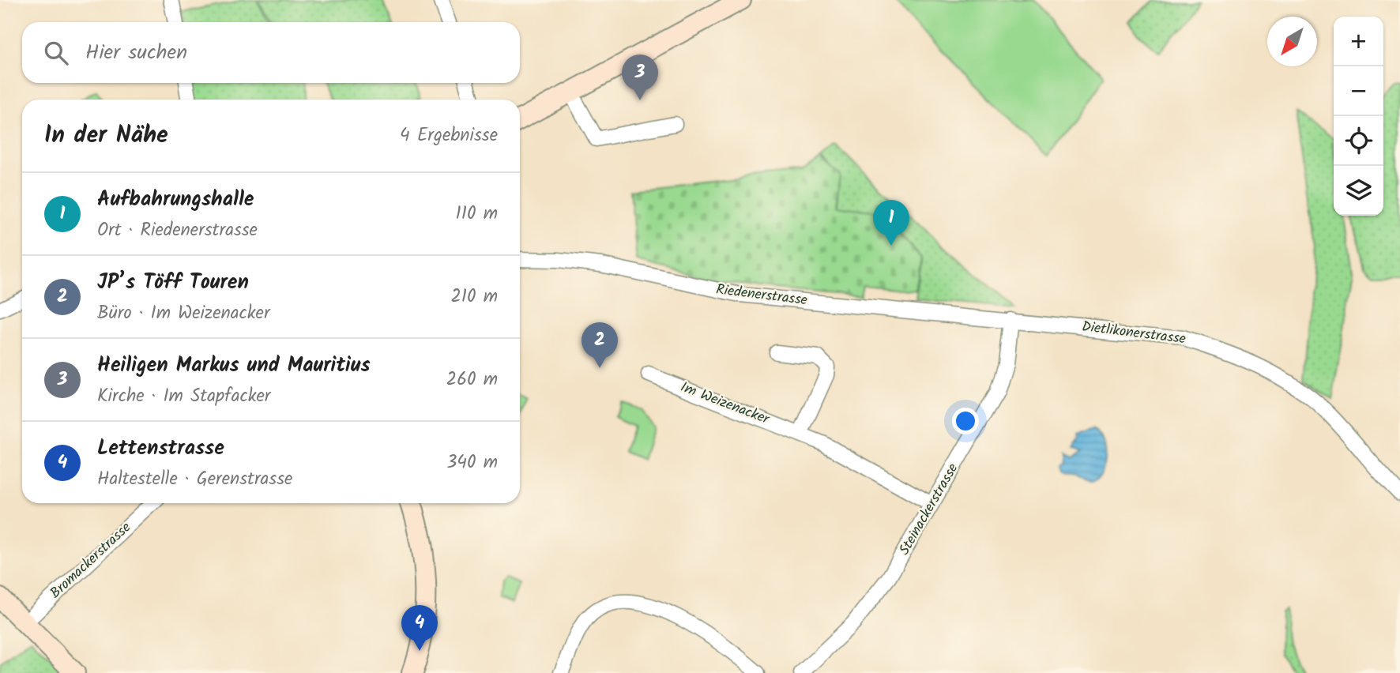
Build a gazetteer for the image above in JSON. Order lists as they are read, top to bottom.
{
  "streets": {
    "street": [
      "Riedenerstrasse",
      "Dietlikonerstrasse",
      "Im Weizenacker",
      "Steinackerstrasse",
      "Bromackerstrasse"
    ]
  },
  "crossings": [
    ["Riedenerstrasse", "Dietlikonerstrasse"],
    ["Riedenerstrasse", "Steinackerstrasse"],
    ["Dietlikonerstrasse", "Steinackerstrasse"],
    ["Im Weizenacker", "Steinackerstrasse"]
  ],
  "north": "bottom left",
  "page": {
    "map_buttons": ["+", "−"],
    "search": "Hier suchen",
    "pins": [
      "3",
      "1",
      "2",
      "4"
    ],
    "heading": ["In der Nähe", "4 Ergebnisse"],
    "list": [
      {
        "mark": "1",
        "name": "Aufbahrungshalle",
        "note": "Ort · Riedenerstrasse",
        "value": "110 m"
      },
      {
        "mark": "2",
        "name": "JP’s Töff Touren",
        "note": "Büro · Im Weizenacker",
        "value": "210 m"
      },
      {
        "mark": "3",
        "name": "Heiligen Markus und Mauritius",
        "note": "Kirche · Im Stapfacker",
        "value": "260 m"
      },
      {
        "mark": "4",
        "name": "Lettenstrasse",
        "note": "Haltestelle · Gerenstrasse",
        "value": "340 m"
      }
    ]
  }
}
